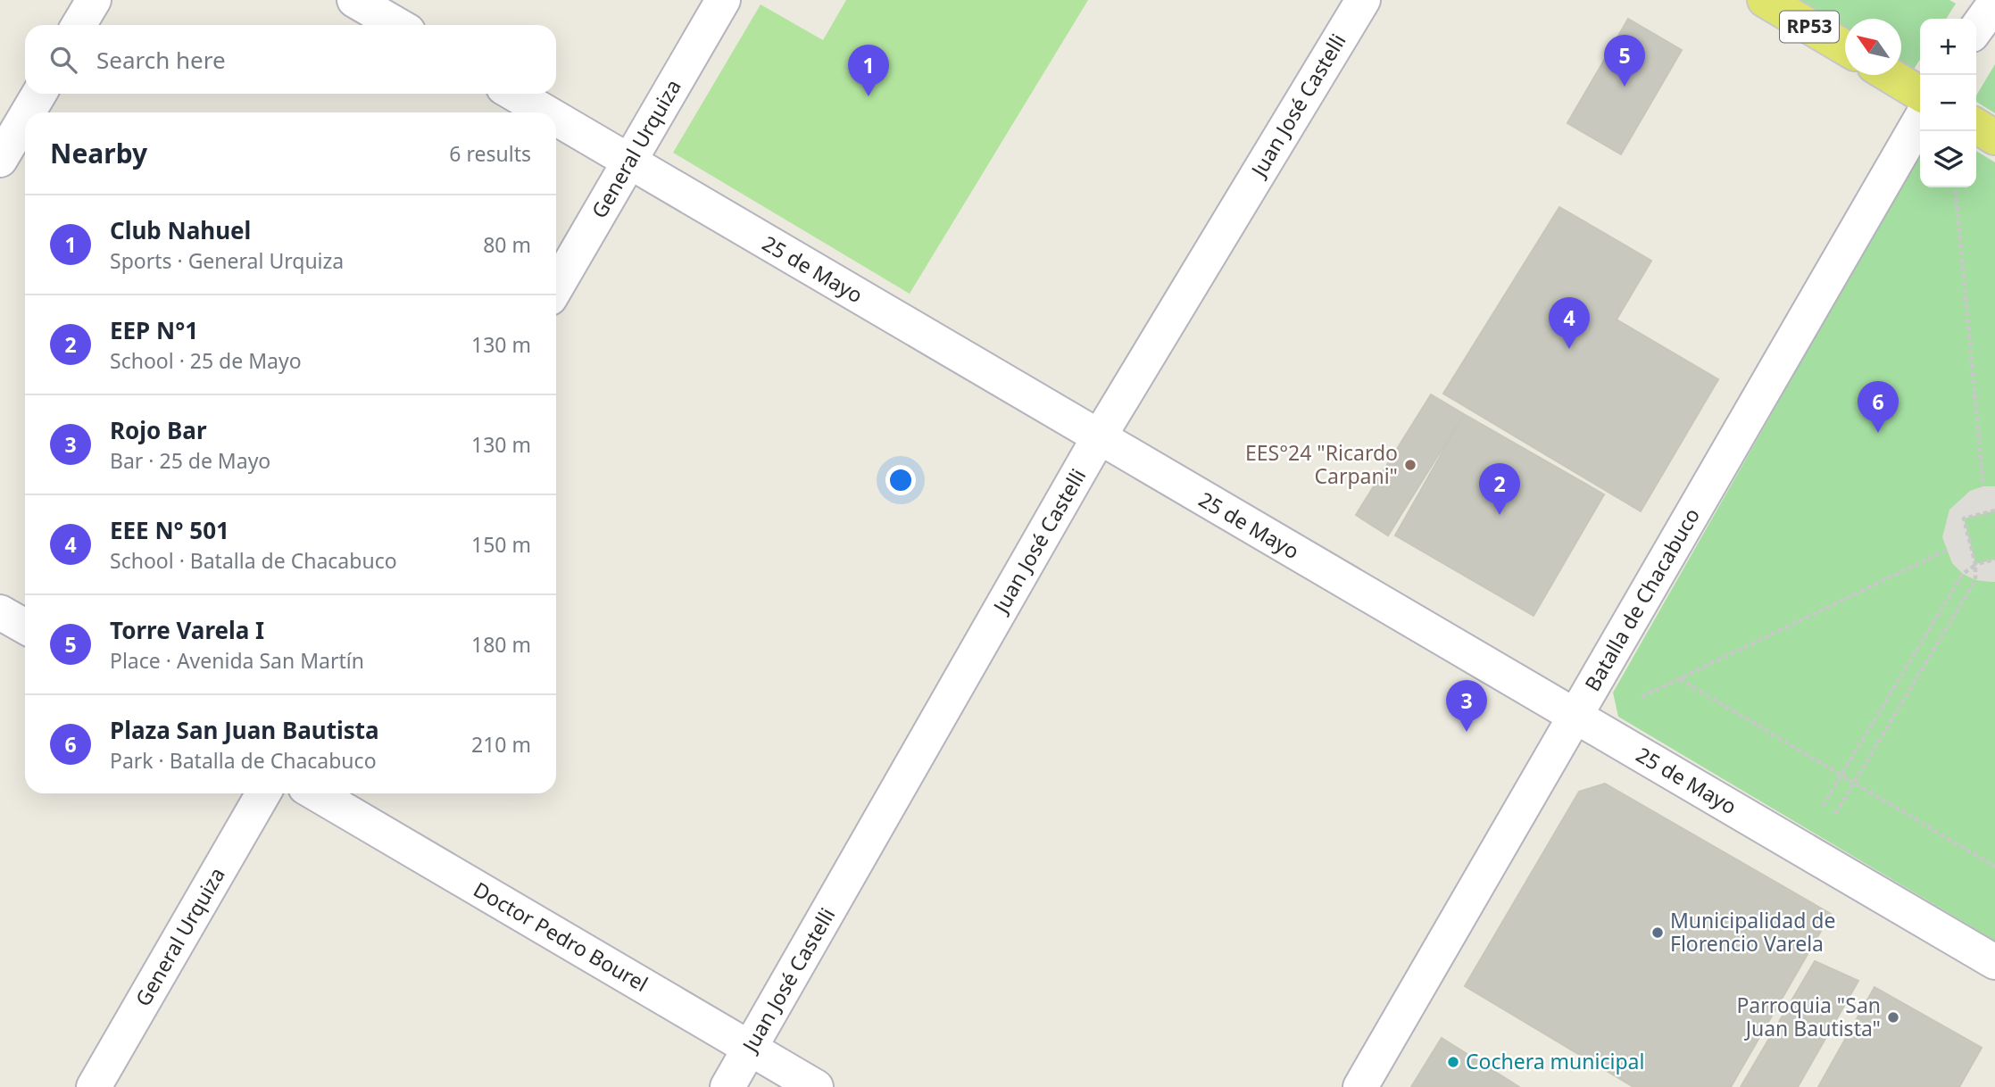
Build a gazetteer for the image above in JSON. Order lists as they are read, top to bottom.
{
  "streets": {
    "main road": ["RP53"],
    "street": [
      "Juan José Castelli",
      "General Urquiza",
      "25 de Mayo",
      "Batalla de Chacabuco",
      "Doctor Pedro Bourel"
    ]
  },
  "crossings": [
    ["Juan José Castelli", "25 de Mayo"],
    ["Juan José Castelli", "Doctor Pedro Bourel"],
    ["General Urquiza", "25 de Mayo"],
    ["25 de Mayo", "Batalla de Chacabuco"]
  ],
  "places": [
    "EES°24 \"Ricardo Carpani\"",
    "Municipalidad de Florencio Varela",
    "Parroquia \"San Juan Bautista\"",
    "Cochera municipal"
  ],
  "north": "top left",
  "page": {
    "map_buttons": ["+", "−"],
    "search": "Search here",
    "pins": [
      "5",
      "1",
      "4",
      "6",
      "2",
      "3"
    ],
    "heading": ["Nearby", "6 results"],
    "list": [
      {
        "mark": "1",
        "name": "Club Nahuel",
        "note": "Sports · General Urquiza",
        "value": "80 m"
      },
      {
        "mark": "2",
        "name": "EEP N°1",
        "note": "School · 25 de Mayo",
        "value": "130 m"
      },
      {
        "mark": "3",
        "name": "Rojo Bar",
        "note": "Bar · 25 de Mayo",
        "value": "130 m"
      },
      {
        "mark": "4",
        "name": "EEE N° 501",
        "note": "School · Batalla de Chacabuco",
        "value": "150 m"
      },
      {
        "mark": "5",
        "name": "Torre Varela I",
        "note": "Place · Avenida San Martín",
        "value": "180 m"
      },
      {
        "mark": "6",
        "name": "Plaza San Juan Bautista",
        "note": "Park · Batalla de Chacabuco",
        "value": "210 m"
      }
    ]
  }
}
